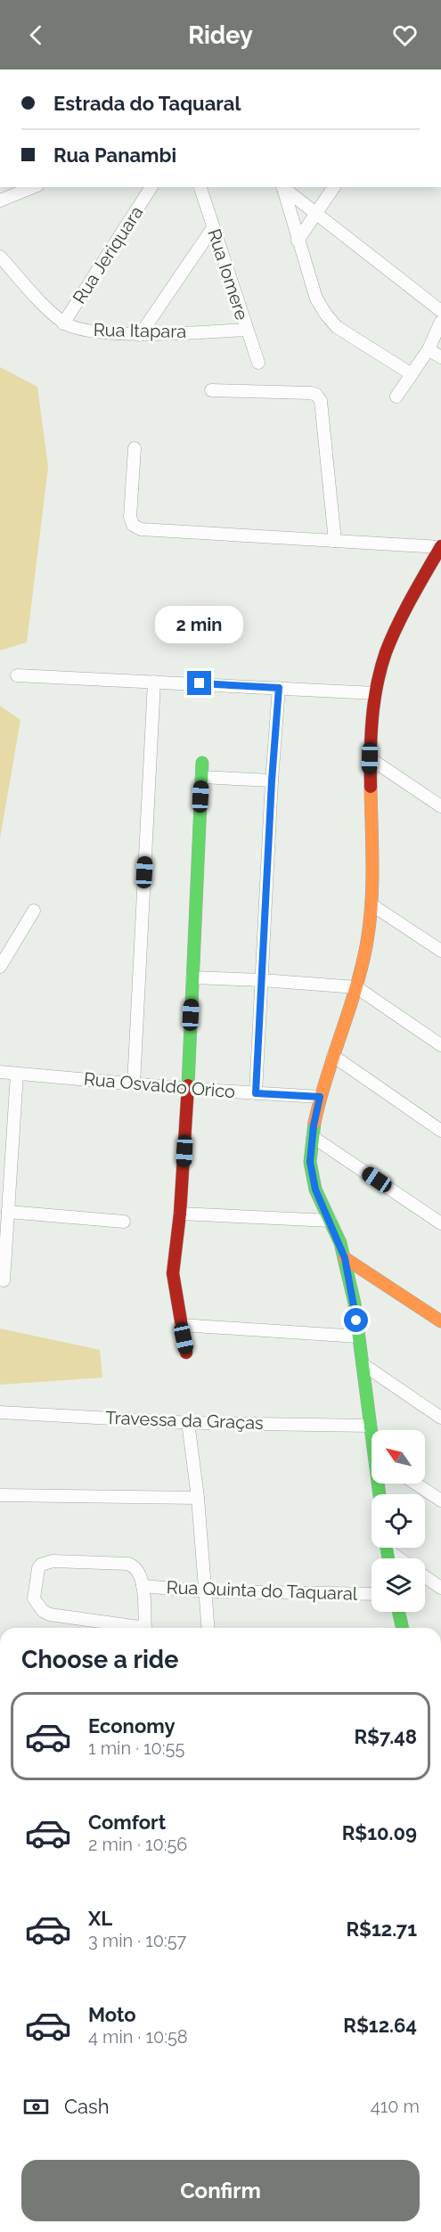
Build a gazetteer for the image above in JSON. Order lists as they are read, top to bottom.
{
  "streets": {
    "street": [
      "Rua Jeriquara",
      "Rua Iomere",
      "Rua Itapara",
      "Rua Osvaldo Orico",
      "Travessa da Graças",
      "Rua Quinta do Taquaral"
    ]
  },
  "crossings": [
    ["Rua Jeriquara", "Rua Itapara"],
    ["Rua Iomere", "Rua Itapara"]
  ],
  "north": "top left",
  "page": {
    "header": "Ridey",
    "banner": ["Estrada do Taquaral", "Rua Panambi"],
    "bubble": "2 min",
    "heading": "Choose a ride",
    "list": [
      {
        "name": "Economy",
        "note": "1 min · 10:55",
        "value": "R$7.48"
      },
      {
        "name": "Comfort",
        "note": "2 min · 10:56",
        "value": "R$10.09"
      },
      {
        "name": "XL",
        "note": "3 min · 10:57",
        "value": "R$12.71"
      },
      {
        "name": "Moto",
        "note": "4 min · 10:58",
        "value": "R$12.64"
      }
    ],
    "pay": ["Cash", "410 m"],
    "buttons": "Confirm"
  }
}
